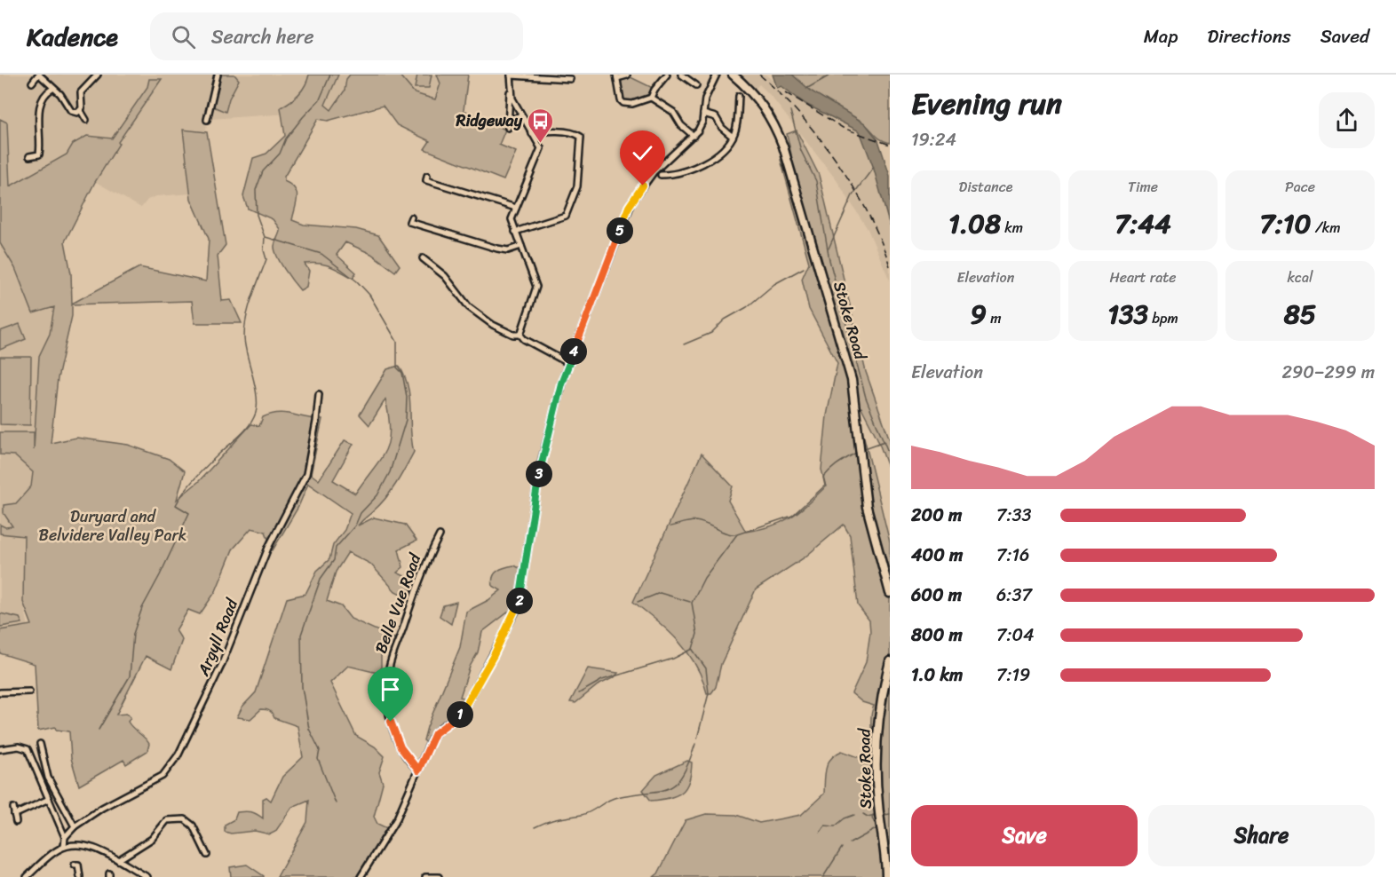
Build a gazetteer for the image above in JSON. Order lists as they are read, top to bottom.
{
  "streets": {
    "main road": ["Stoke Road"],
    "street": ["Belle Vue Road", "Argyll Road"]
  },
  "parks": ["Duryard and Belvidere Valley Park"],
  "places": {
    "bus stop": ["Ridgeway"]
  },
  "page": {
    "header": "Kadence",
    "search": "Search here",
    "nav": ["Map", "Directions", "Saved"],
    "heading": ["Evening run", "19:24"],
    "stats": [
      ["Distance", "1.08 km"],
      ["Time", "7:44"],
      ["Pace", "7:10 /km"],
      ["Elevation", "9 m"],
      ["Heart rate", "133 bpm"],
      ["kcal", "85"]
    ],
    "pins": [
      "5",
      "4",
      "3",
      "2",
      "1"
    ],
    "chart": ["Elevation", "290–299 m"],
    "list": [
      {
        "name": "200 m",
        "note": "7:33"
      },
      {
        "name": "400 m",
        "note": "7:16"
      },
      {
        "name": "600 m",
        "note": "6:37"
      },
      {
        "name": "800 m",
        "note": "7:04"
      },
      {
        "name": "1.0 km",
        "note": "7:19"
      }
    ],
    "buttons": ["Save", "Share"]
  }
}
